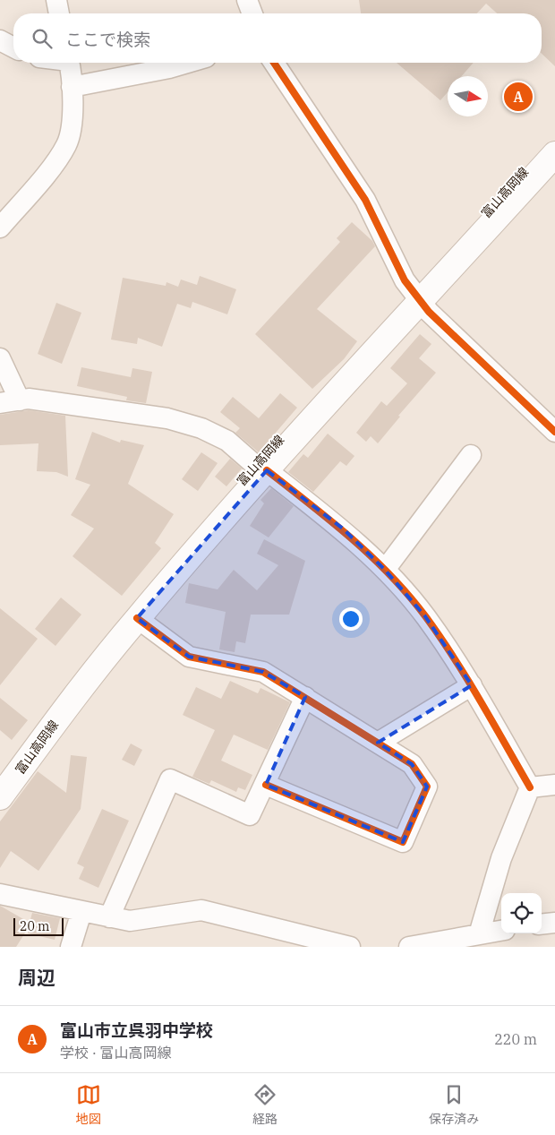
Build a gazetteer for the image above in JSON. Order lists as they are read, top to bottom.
{
  "streets": {
    "main road": ["富山高岡線"]
  },
  "scale_bar": "20 m",
  "north": "right",
  "page": {
    "search": "ここで検索",
    "pins": "A",
    "scale": "20 m",
    "heading": "周辺",
    "list": [
      {
        "mark": "A",
        "name": "富山市立呉羽中学校",
        "note": "学校 · 富山高岡線",
        "value": "220 m"
      }
    ],
    "nav": ["地図", "経路", "保存済み"]
  }
}
